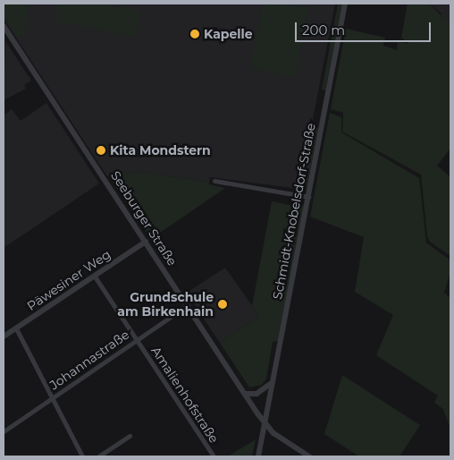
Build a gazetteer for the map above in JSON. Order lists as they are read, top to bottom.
{
  "streets": {
    "street": [
      "Schmidt-Knobelsdorf-Straße",
      "Seeburger Straße",
      "Päwesiner Weg",
      "Johannastraße",
      "Amalienhofstraße"
    ]
  },
  "crossings": [
    ["Schmidt-Knobelsdorf-Straße", "Seeburger Straße"],
    ["Seeburger Straße", "Päwesiner Weg"],
    ["Seeburger Straße", "Johannastraße"],
    ["Päwesiner Weg", "Amalienhofstraße"],
    ["Johannastraße", "Amalienhofstraße"]
  ],
  "places": ["Kapelle", "Kita Mondstern", "Grundschule am Birkenhain"],
  "scale_bar": "200 m"
}
